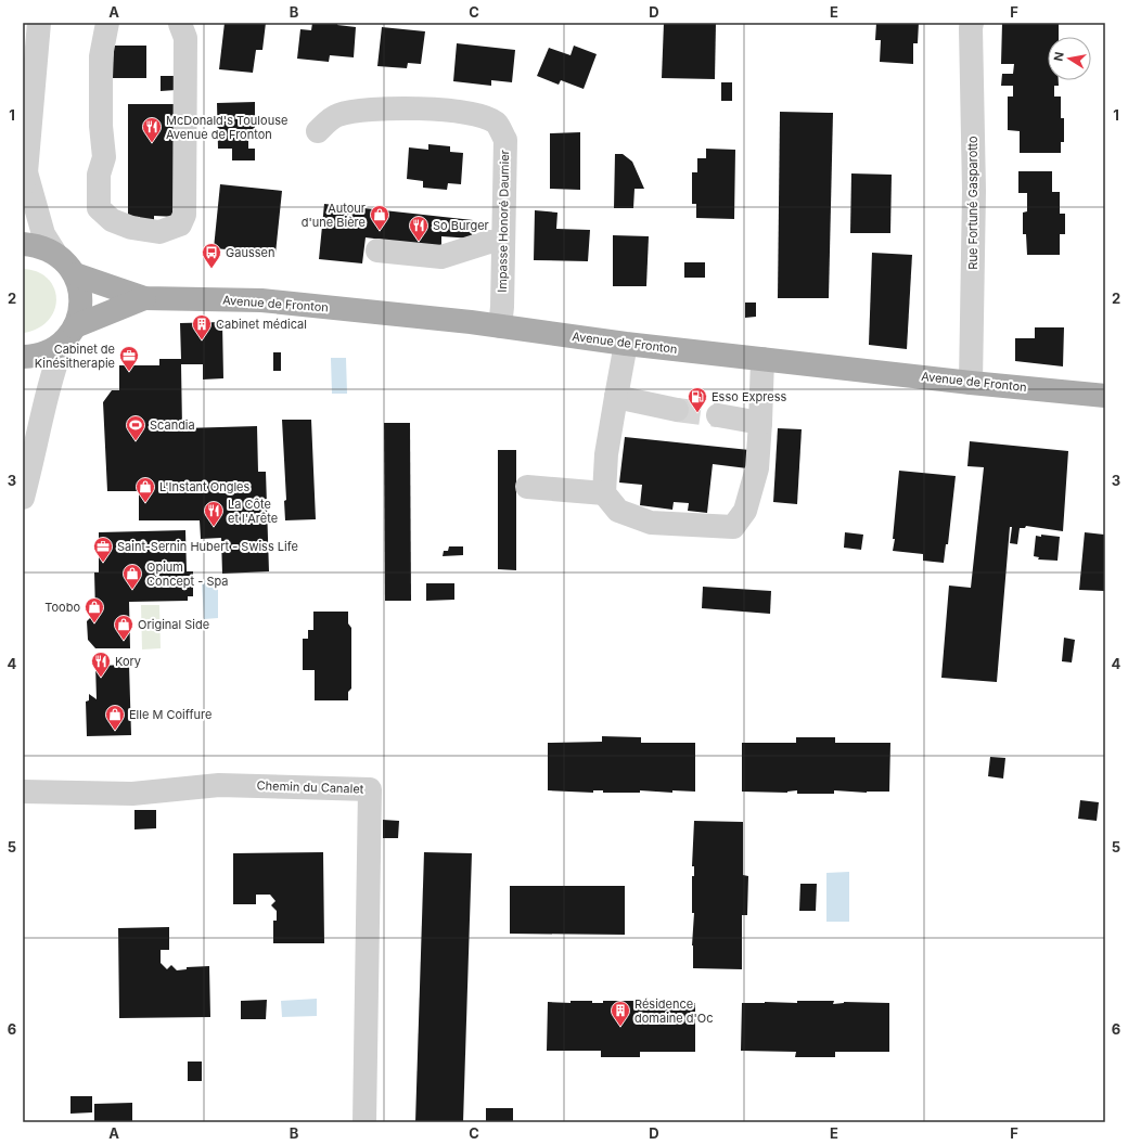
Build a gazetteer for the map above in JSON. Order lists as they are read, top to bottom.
{
  "streets": {
    "main road": ["Avenue de Fronton"],
    "street": ["Rue Fortuné Gasparotto", "Impasse Honoré Daumier", "Chemin du Canalet"]
  },
  "crossings": [
    ["Rue Fortuné Gasparotto", "Avenue de Fronton"],
    ["Impasse Honoré Daumier", "Avenue de Fronton"]
  ],
  "places": {
    "restaurant": [
      "McDonald's Toulouse Avenue de Fronton",
      "So Burger",
      "La Côte et l'Arête",
      "Kory"
    ],
    "shop": [
      "Autour d'une Bière",
      "L'Instant Ongles",
      "Opium Concept - Spa",
      "Toobo",
      "Original Side",
      "Elle M Coiffure"
    ],
    "bus stop": ["Gaussen"],
    "building": ["Cabinet médical", "Résidence domaine d'Oc"],
    "office": ["Cabinet de Kinésitherapie", "Saint-Sernin Hubert - Swiss Life"],
    "fuel station": ["Esso Express"],
    "sports": ["Scandia"]
  },
  "north": "left",
  "grid": {
    "columns": [
      "A",
      "B",
      "C",
      "D",
      "E",
      "F"
    ],
    "rows": [
      "1",
      "2",
      "3",
      "4",
      "5",
      "6"
    ]
  }
}
